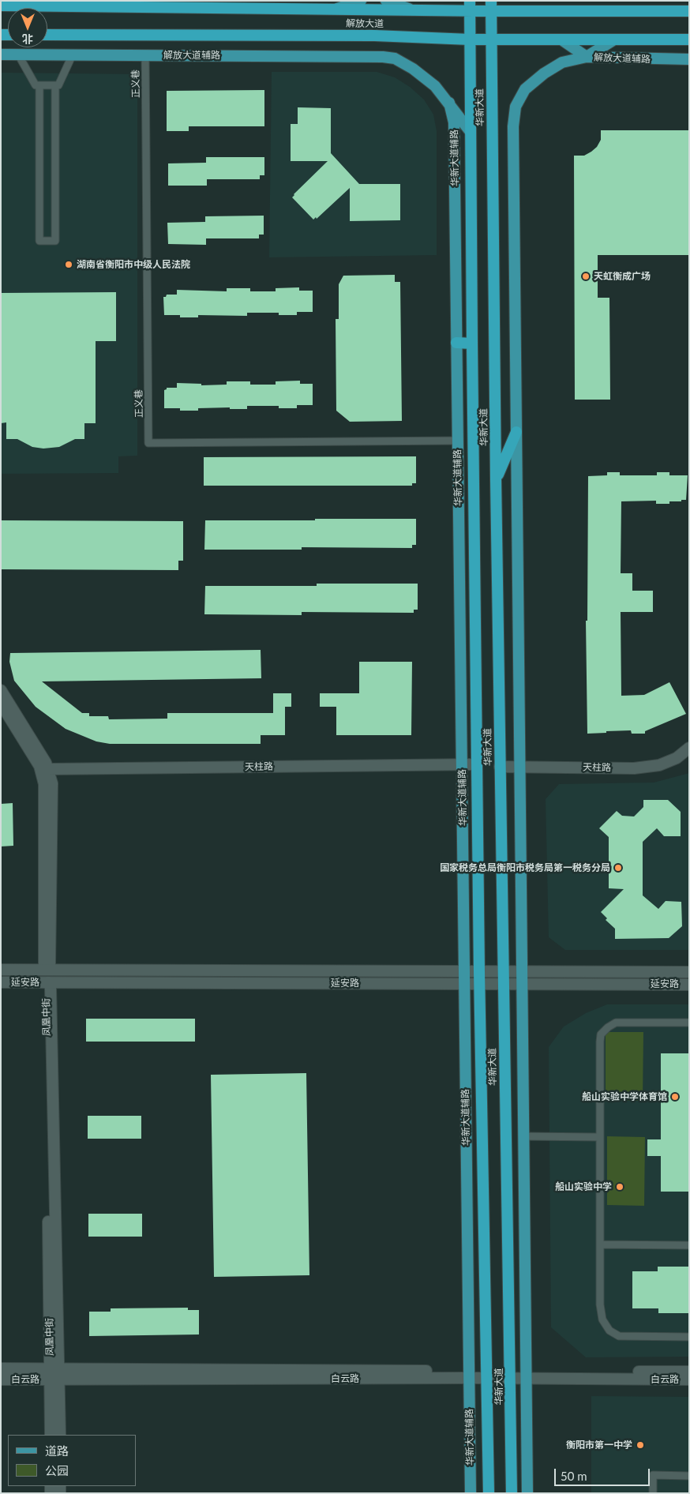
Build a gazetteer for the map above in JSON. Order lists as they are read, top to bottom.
{
  "streets": {
    "highway": ["解放大道", "华新大道"],
    "main road": ["解放大道辅路", "华新大道辅路"],
    "street": [
      "天柱路",
      "延安路",
      "凤凰中街",
      "白云路"
    ],
    "lane": ["正义巷"]
  },
  "crossings": [
    ["解放大道", "解放大道辅路"],
    ["解放大道", "华新大道"],
    ["解放大道辅路", "正义巷"],
    ["解放大道辅路", "华新大道"],
    ["解放大道辅路", "华新大道辅路"],
    ["正义巷", "华新大道辅路"],
    ["华新大道", "天柱路"],
    ["华新大道", "延安路"],
    ["华新大道", "白云路"],
    ["华新大道辅路", "天柱路"],
    ["华新大道辅路", "延安路"],
    ["华新大道辅路", "白云路"],
    ["延安路", "凤凰中街"],
    ["凤凰中街", "白云路"]
  ],
  "places": [
    "湖南省衡阳市中级人民法院",
    "天虹衡成广场",
    "国家税务总局衡阳市税务局第一税务分局",
    "船山实验中学体育馆",
    "船山实验中学",
    "衡阳市第一中学"
  ],
  "legend": ["道路", "公园"],
  "scale_bar": "50 m",
  "north": "bottom"
}
